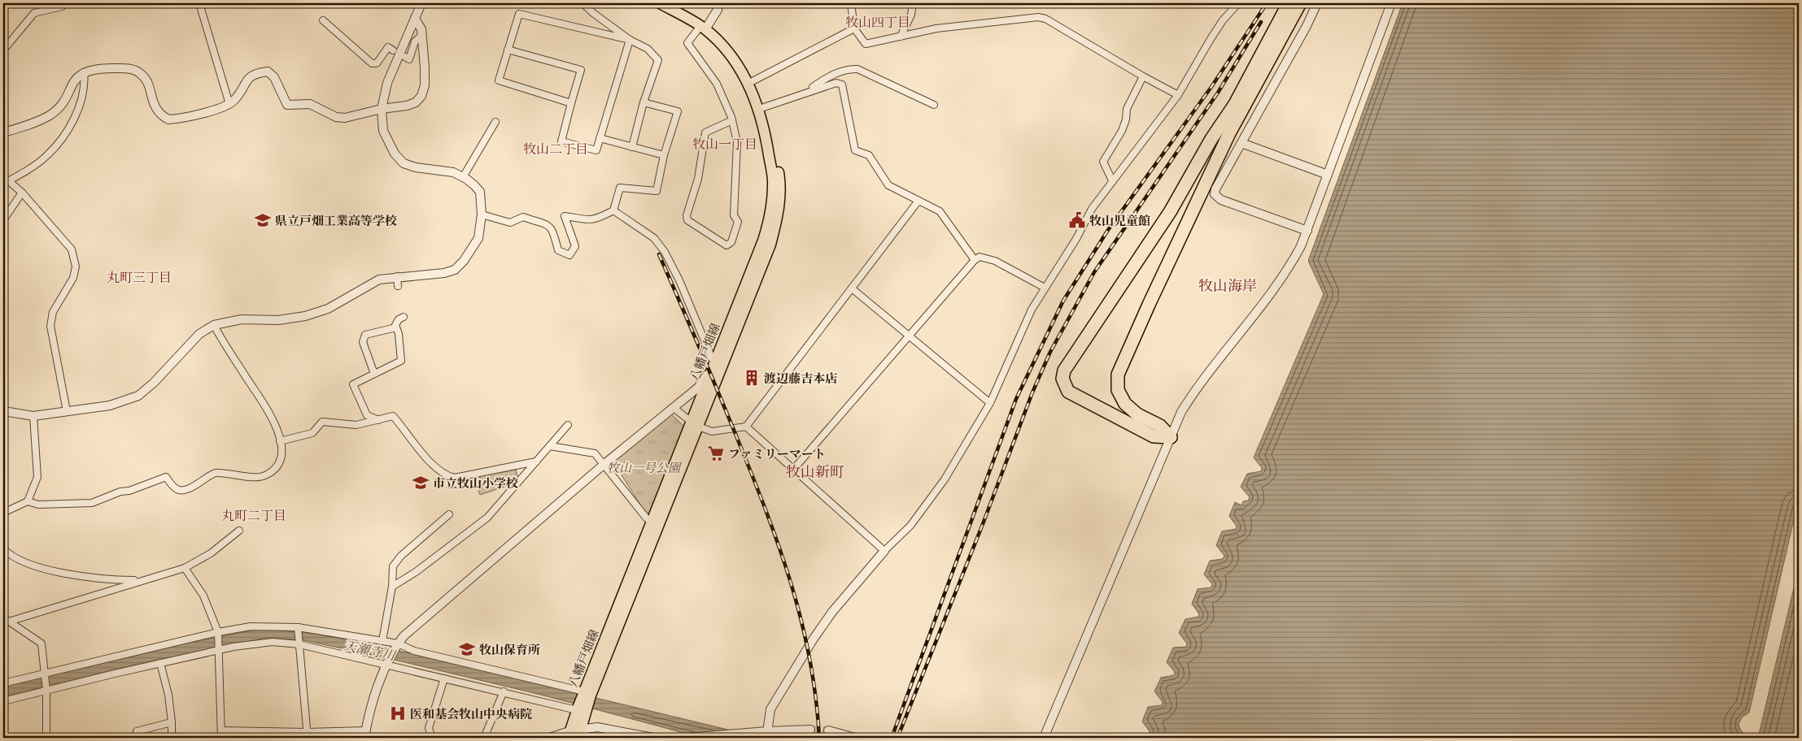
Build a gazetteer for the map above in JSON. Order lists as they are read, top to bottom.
{
  "streets": {
    "main road": ["八幡戸畑線"]
  },
  "districts": [
    "牧山四丁目",
    "牧山一丁目",
    "牧山二丁目",
    "丸町三丁目",
    "牧山海岸",
    "牧山新町",
    "丸町二丁目"
  ],
  "water": ["天瀬寺川"],
  "parks": ["牧山一号公園"],
  "places": {
    "school or university": ["県立戸畑工業高等学校", "市立牧山小学校", "牧山保育所"],
    "public building": ["牧山児童館"],
    "building": ["渡辺藤吉本店"],
    "supermarket": ["ファミリーマート"],
    "hospital": ["医和基会牧山中央病院"]
  }
}
